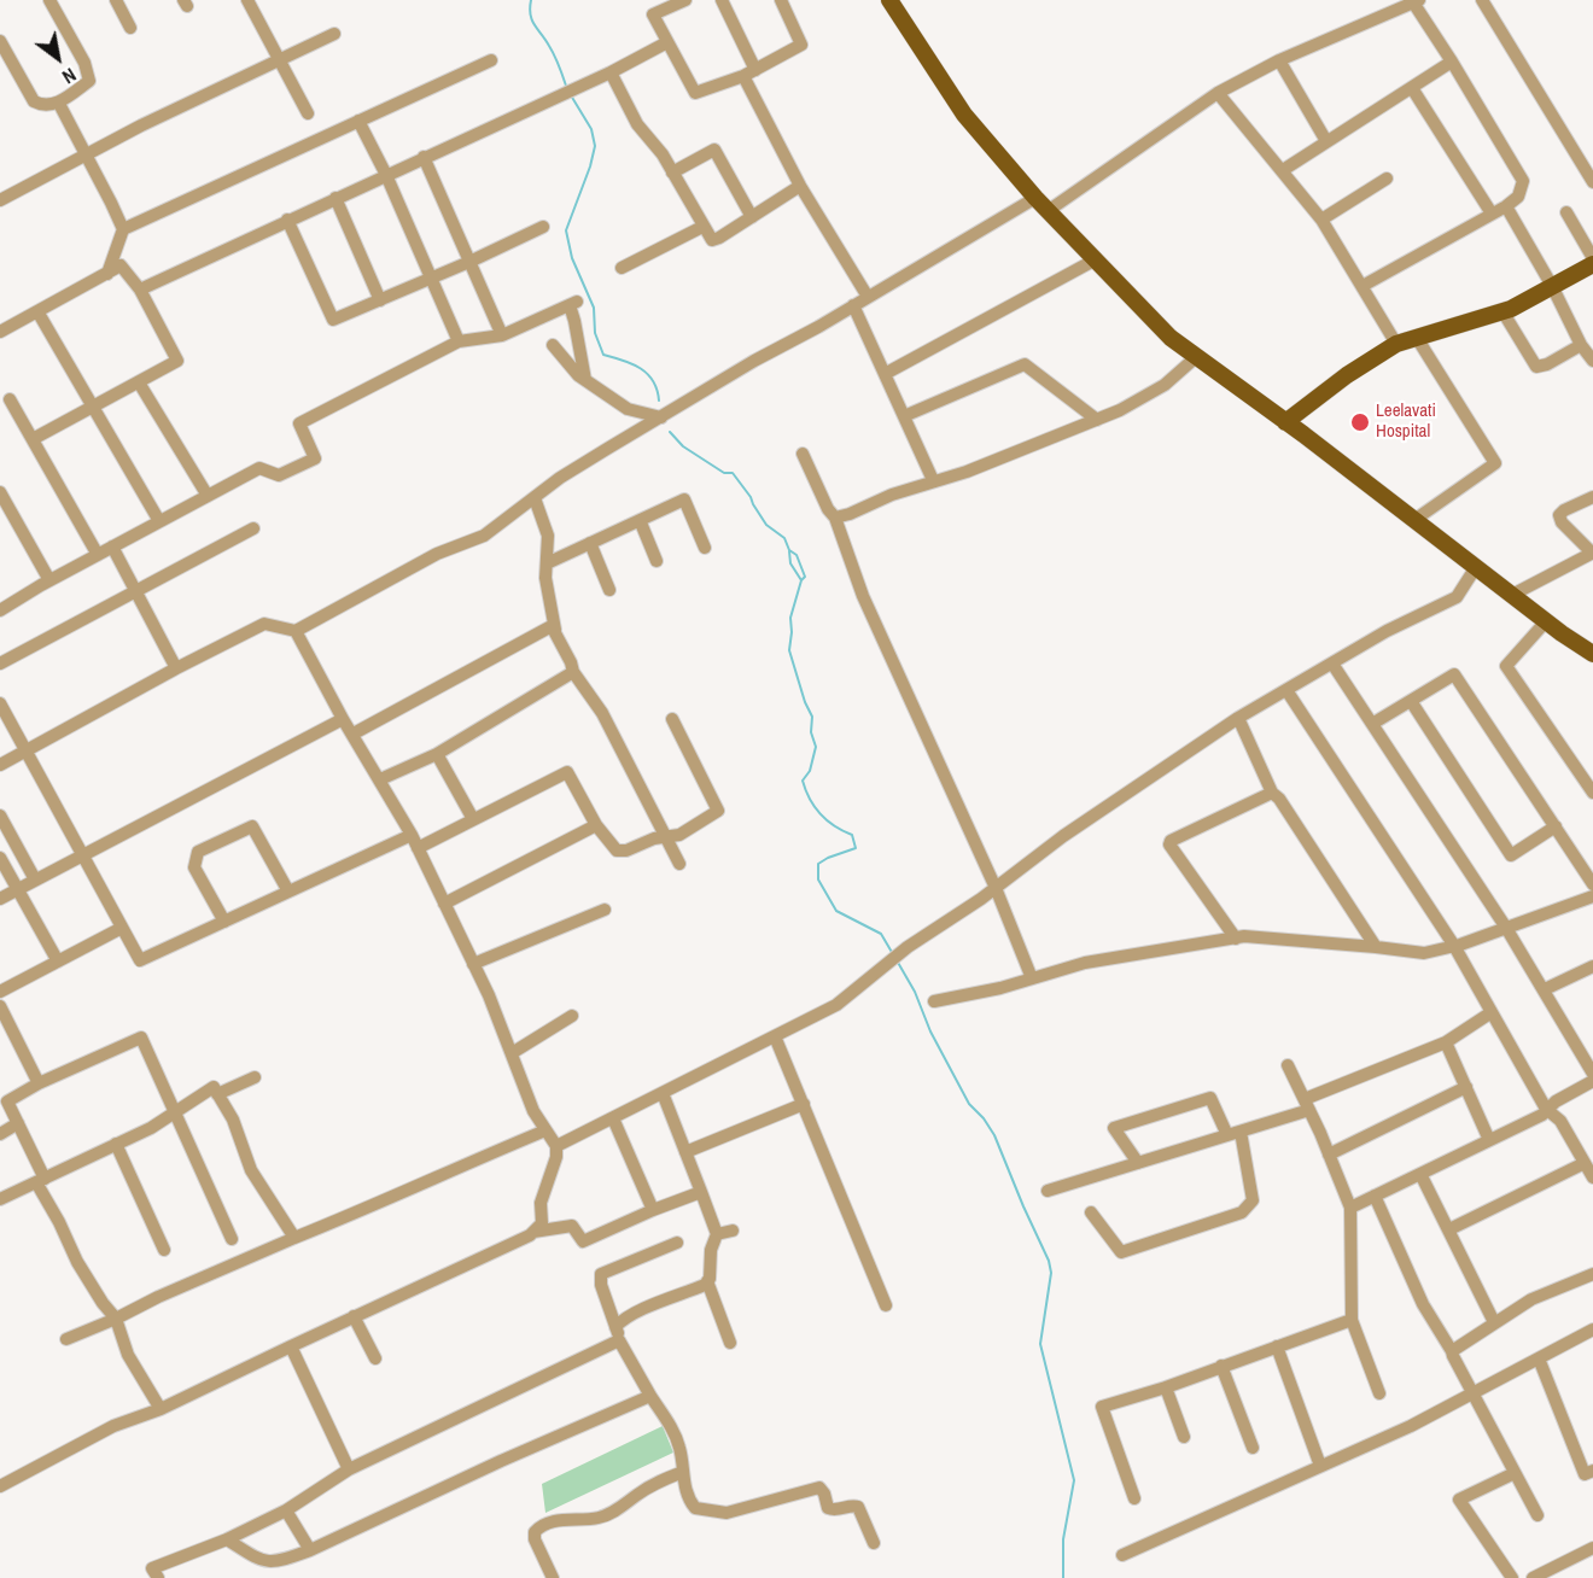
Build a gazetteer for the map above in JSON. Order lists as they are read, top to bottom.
{
  "places": ["Leelavati Hospital"],
  "north": "bottom right"
}
